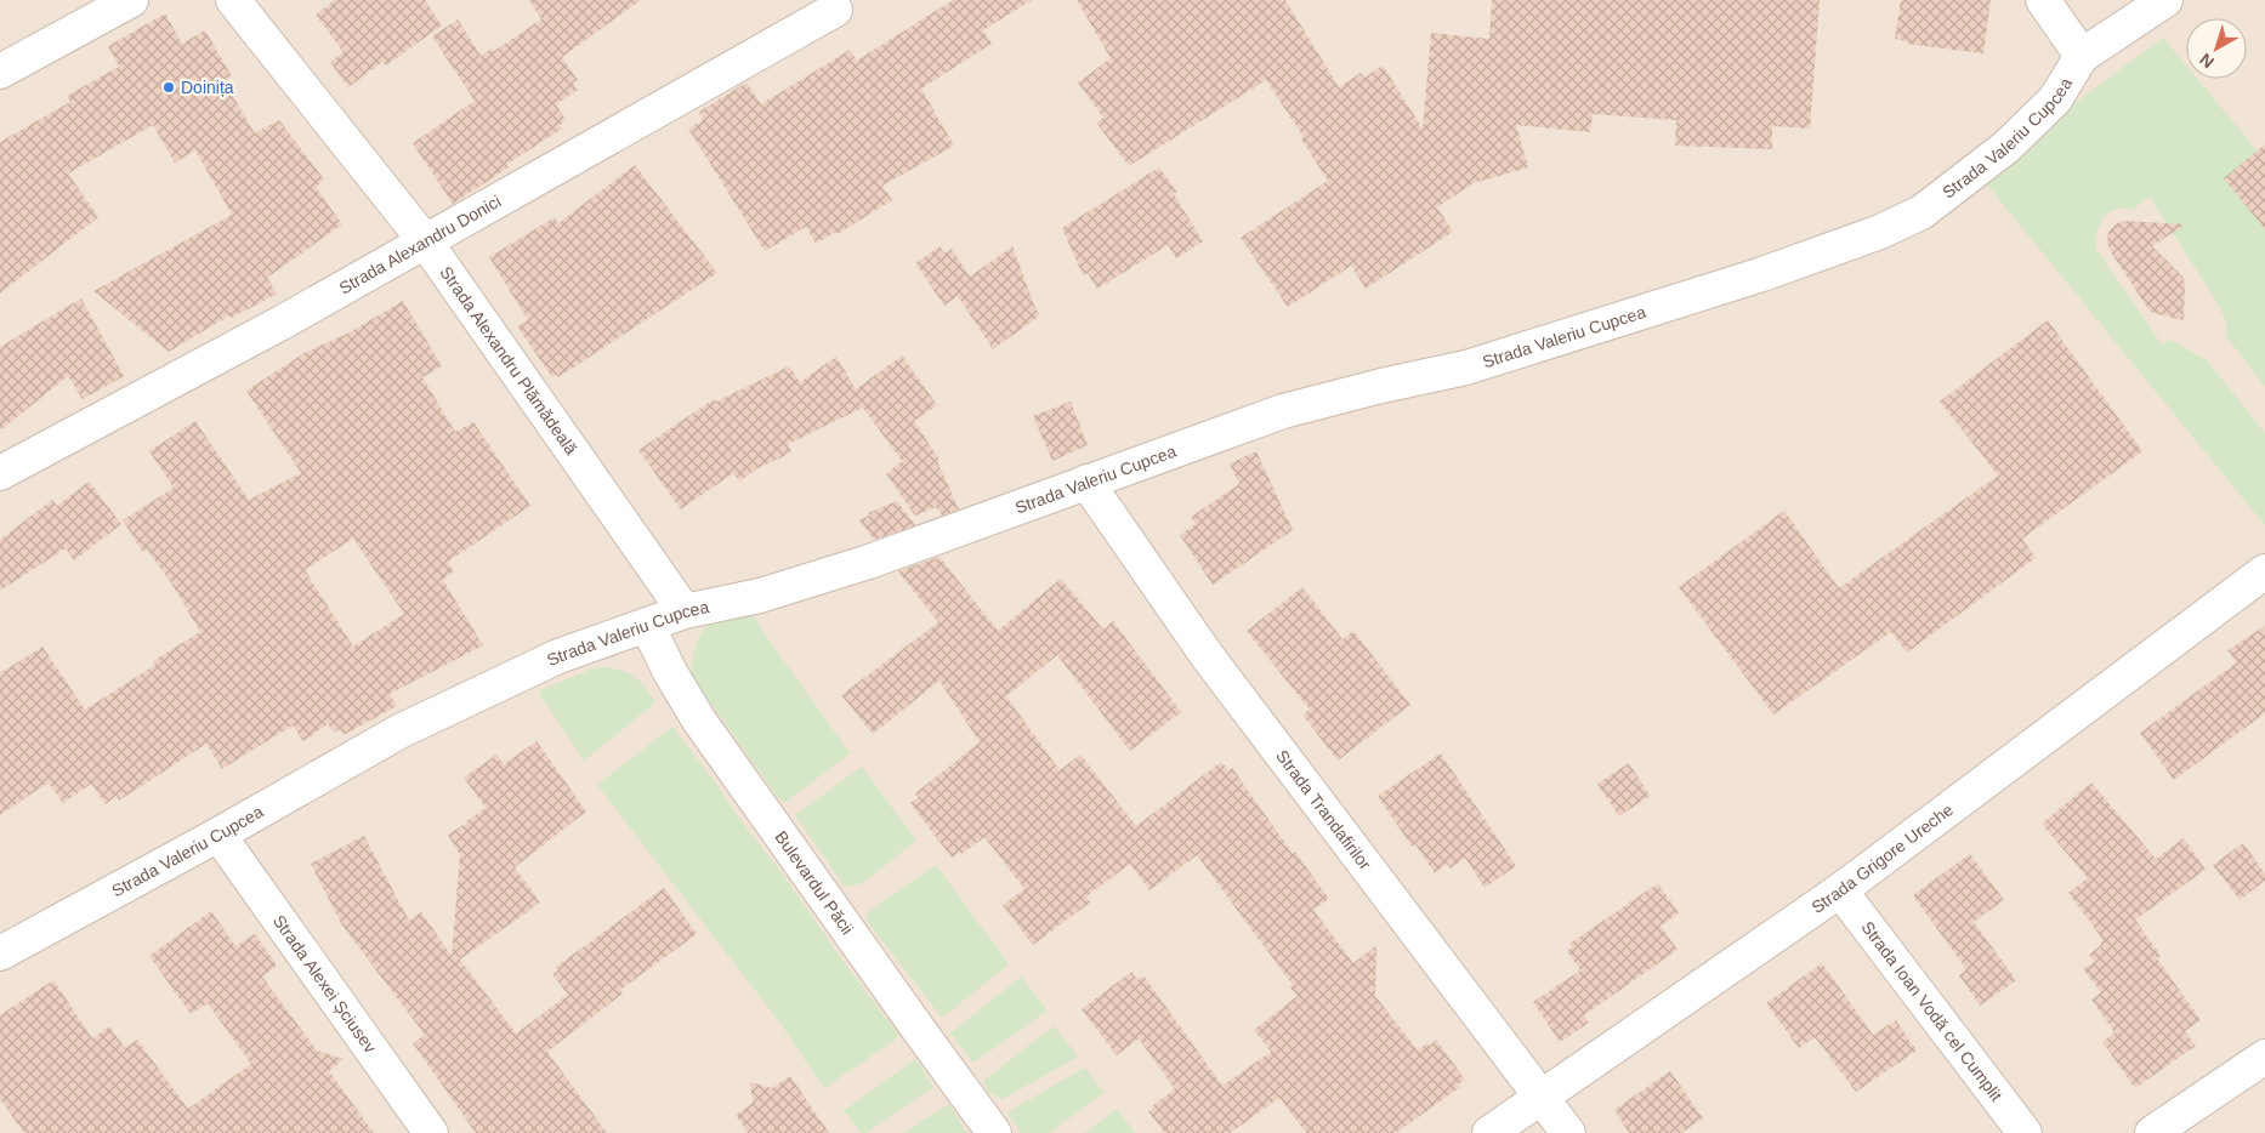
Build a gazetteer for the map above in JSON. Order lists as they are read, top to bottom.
{
  "streets": {
    "street": [
      "Strada Valeriu Cupcea",
      "Strada Alexandru Donici",
      "Strada Alexandru Plămădeală",
      "Strada Trandafirilor",
      "Strada Grigore Ureche",
      "Bulevardul Păcii",
      "Strada Alexei Șciusev",
      "Strada Ioan Vodă cel Cumplit"
    ]
  },
  "crossings": [
    ["Strada Valeriu Cupcea", "Strada Alexandru Plămădeală"],
    ["Strada Valeriu Cupcea", "Strada Trandafirilor"],
    ["Strada Valeriu Cupcea", "Bulevardul Păcii"],
    ["Strada Valeriu Cupcea", "Strada Alexei Șciusev"],
    ["Strada Alexandru Donici", "Strada Alexandru Plămădeală"],
    ["Strada Trandafirilor", "Strada Grigore Ureche"],
    ["Strada Grigore Ureche", "Strada Ioan Vodă cel Cumplit"]
  ],
  "places": ["Doinița"],
  "north": "bottom left"
}
